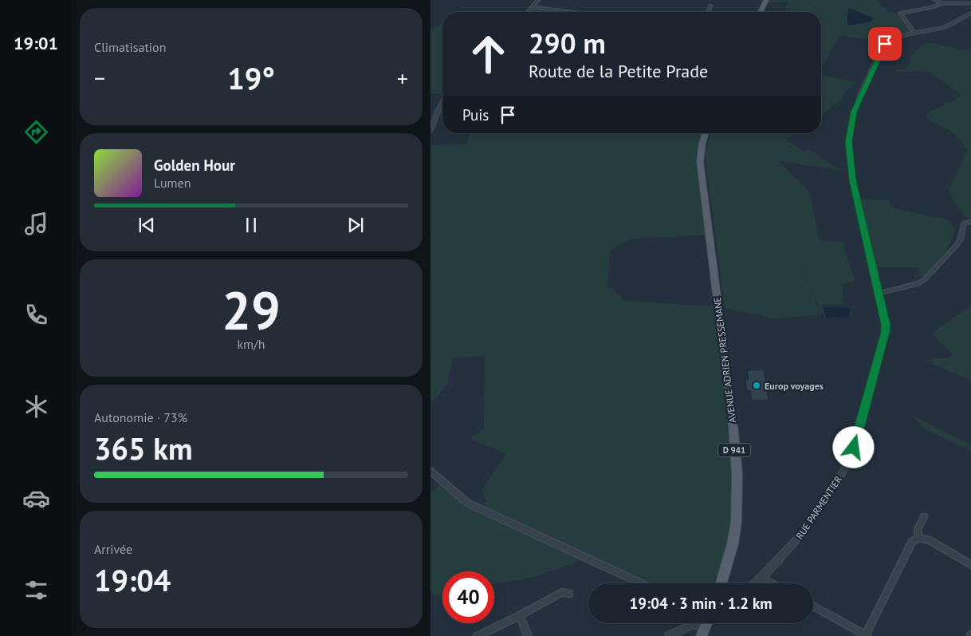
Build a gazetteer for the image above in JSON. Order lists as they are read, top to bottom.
{
  "streets": {
    "main road": ["AVENUE ADRIEN PRESSEMANE", "D 941"],
    "street": ["RUE PARMENTIER"]
  },
  "places": ["Europ voyages"],
  "page": {
    "tabs": "19:01",
    "tile": [
      "Climatisation",
      ["29", "km/h"],
      ["Autonomie · 73%", "365 km"],
      ["Arrivée", "19:04"]
    ],
    "turn": ["290 m", "Route de la Petite Prade"],
    "heat": ["−", "19°", "+"],
    "then": "Puis",
    "song": ["Golden Hour", "Lumen"],
    "limit": "40",
    "trip": "19:04 · 3 min · 1.2 km"
  }
}
